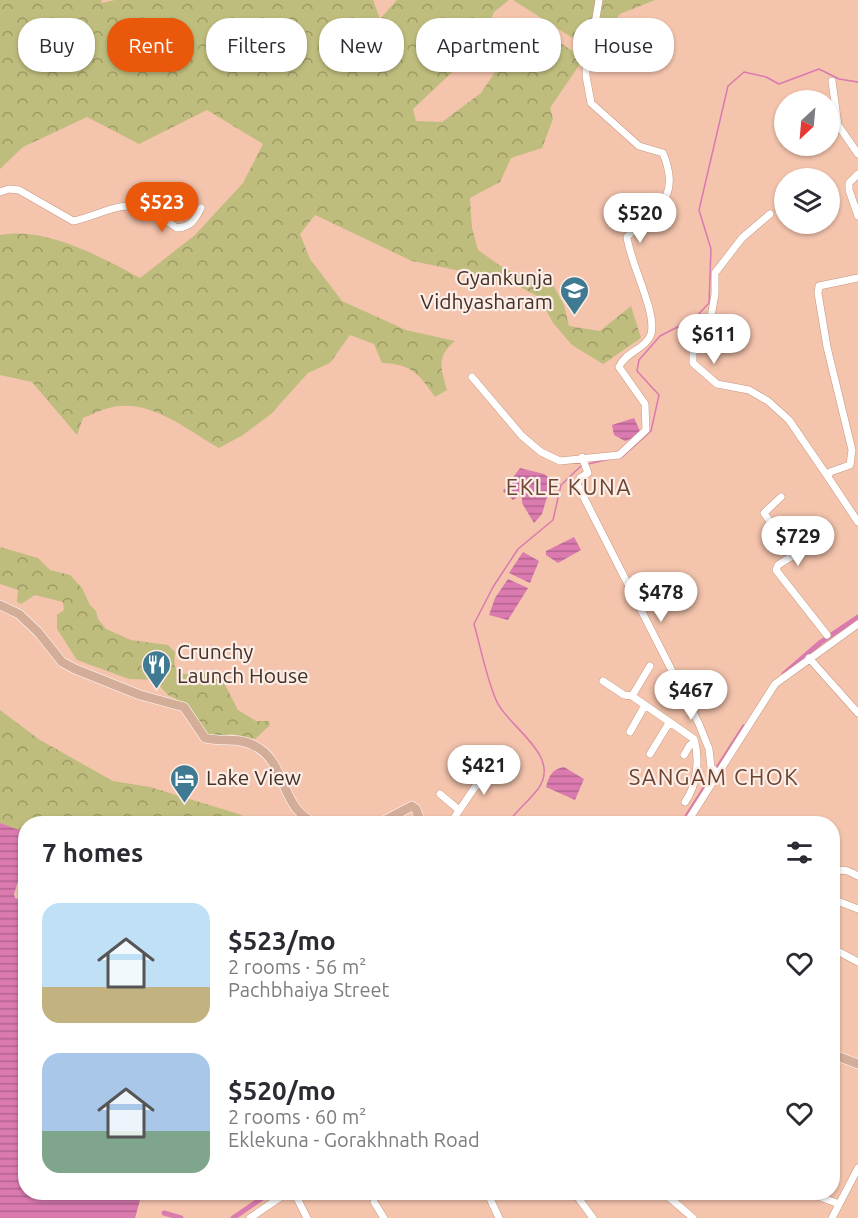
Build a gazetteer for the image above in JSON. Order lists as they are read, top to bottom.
{
  "districts": ["EKLE KUNA", "SANGAM CHOK"],
  "places": {
    "school or university": ["Gyankunja Vidhyasharam"],
    "restaurant": ["Crunchy Launch House"],
    "hotel": ["Lake View"]
  },
  "north": "bottom left",
  "page": {
    "chip": [
      "Buy",
      "Rent",
      "Filters",
      "New",
      "Apartment",
      "House"
    ],
    "price": [
      "$523",
      "$520",
      "$611",
      "$729",
      "$478",
      "$467",
      "$421"
    ],
    "heading": "7 homes",
    "list": [
      {
        "name": "$523/mo",
        "note": "2 rooms · 56 m² · Pachbhaiya Street"
      },
      {
        "name": "$520/mo",
        "note": "2 rooms · 60 m² · Eklekuna - Gorakhnath Road"
      }
    ]
  }
}
